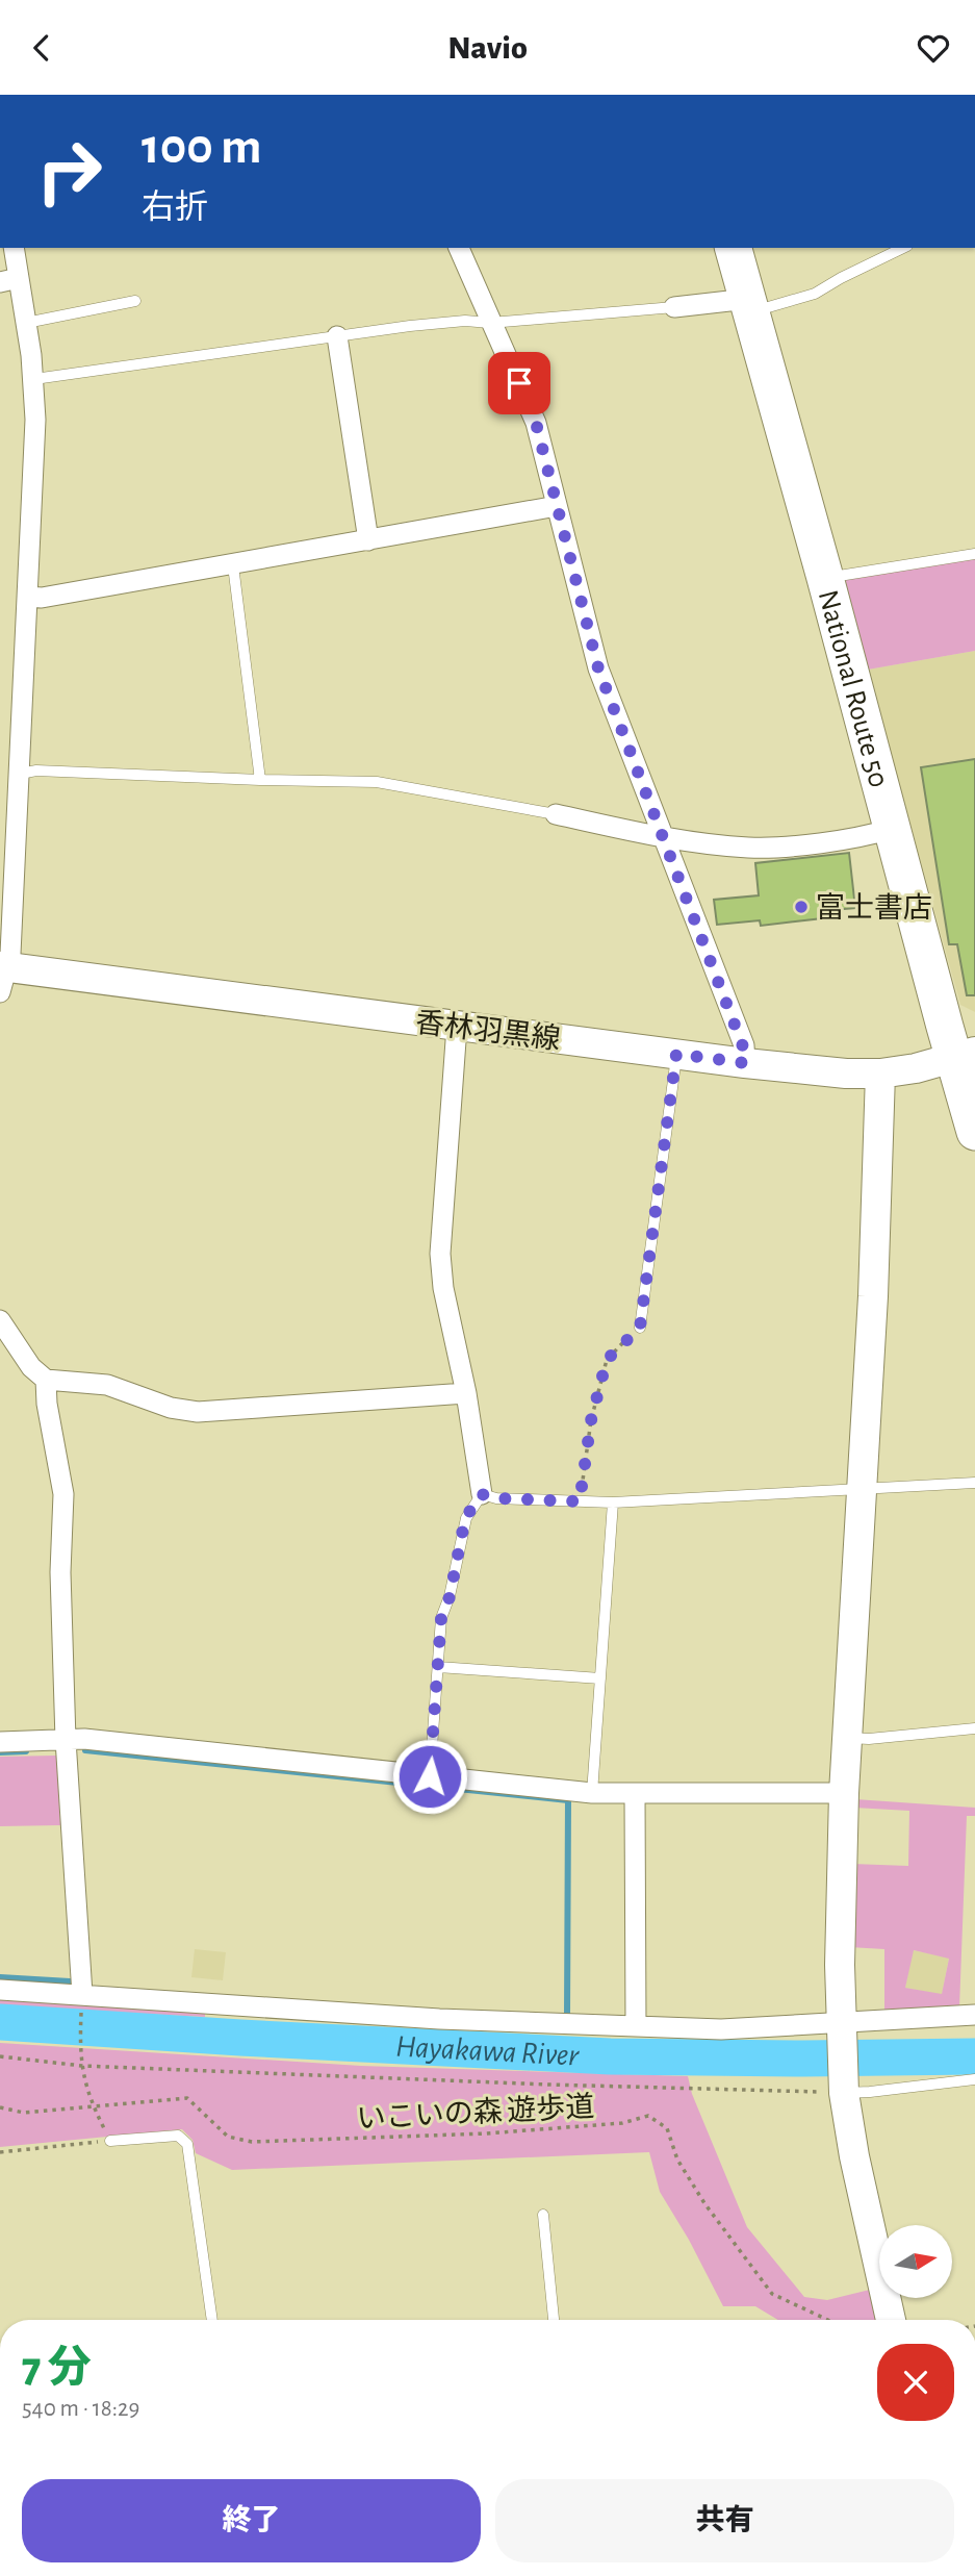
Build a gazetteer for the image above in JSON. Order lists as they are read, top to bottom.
{
  "streets": {
    "highway": ["National Route 50"],
    "street": ["香林羽黒線"],
    "path": ["いこいの森 遊歩道"]
  },
  "crossings": [
    ["National Route 50", "香林羽黒線"]
  ],
  "water": ["Hayakawa River"],
  "places": ["富士書店"],
  "north": "right",
  "page": {
    "header": "Navio",
    "turn": ["100 m", "右折"],
    "heading": ["7 分", "540 m · 18:29"],
    "buttons": ["終了", "共有"]
  }
}
